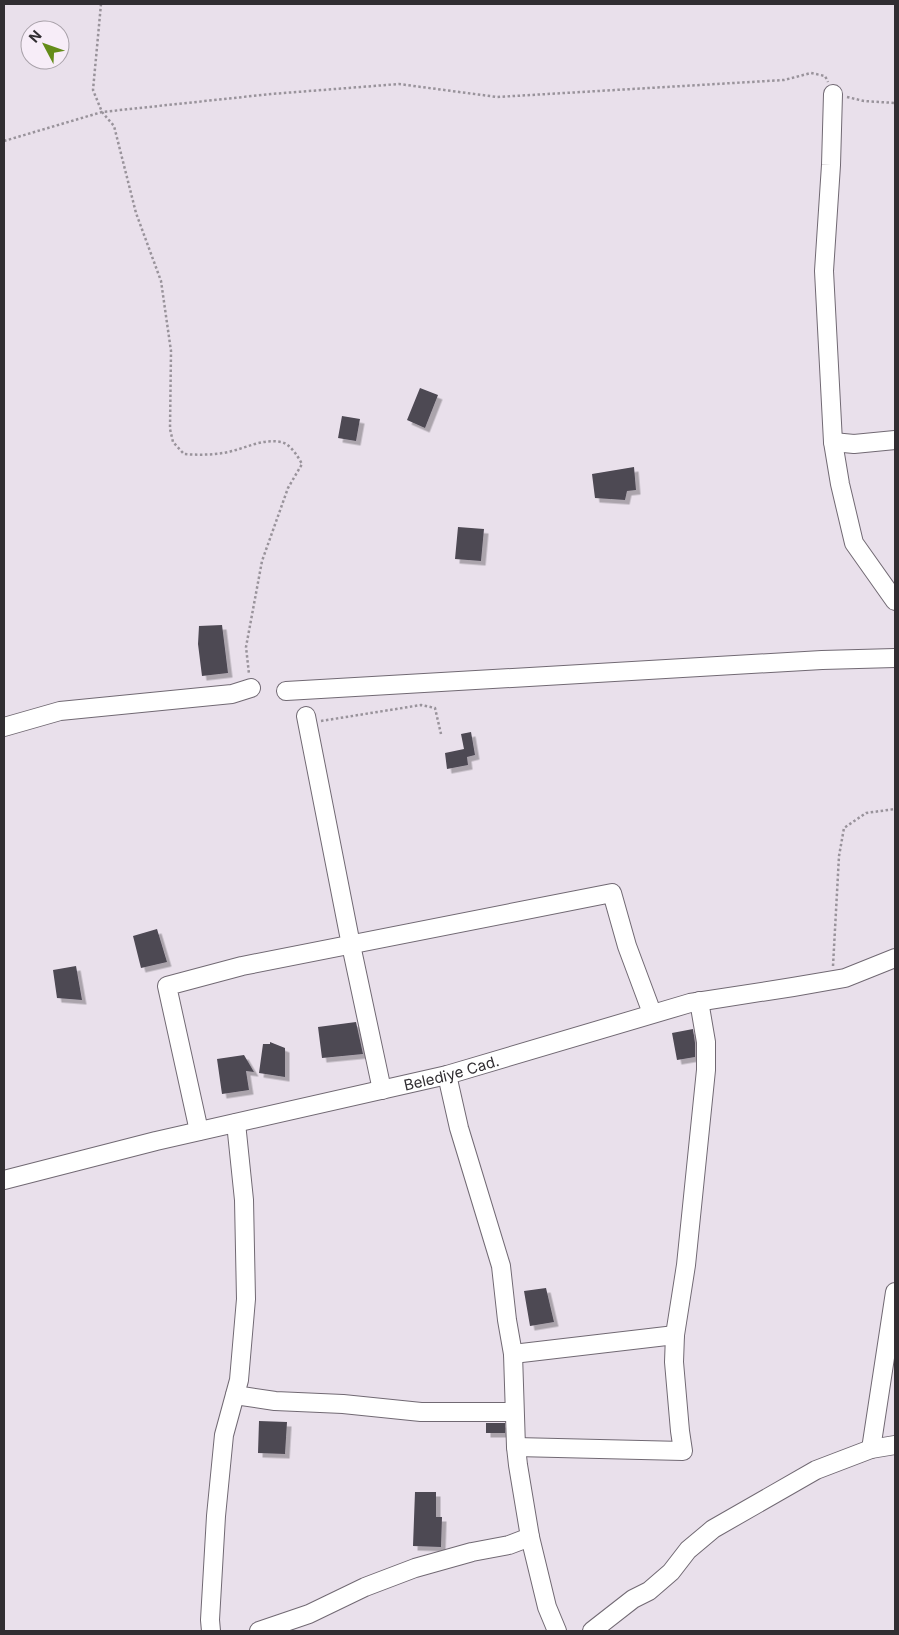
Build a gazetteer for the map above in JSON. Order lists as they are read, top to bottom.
{
  "streets": {
    "street": ["Belediye Cad."]
  },
  "north": "top left"
}
